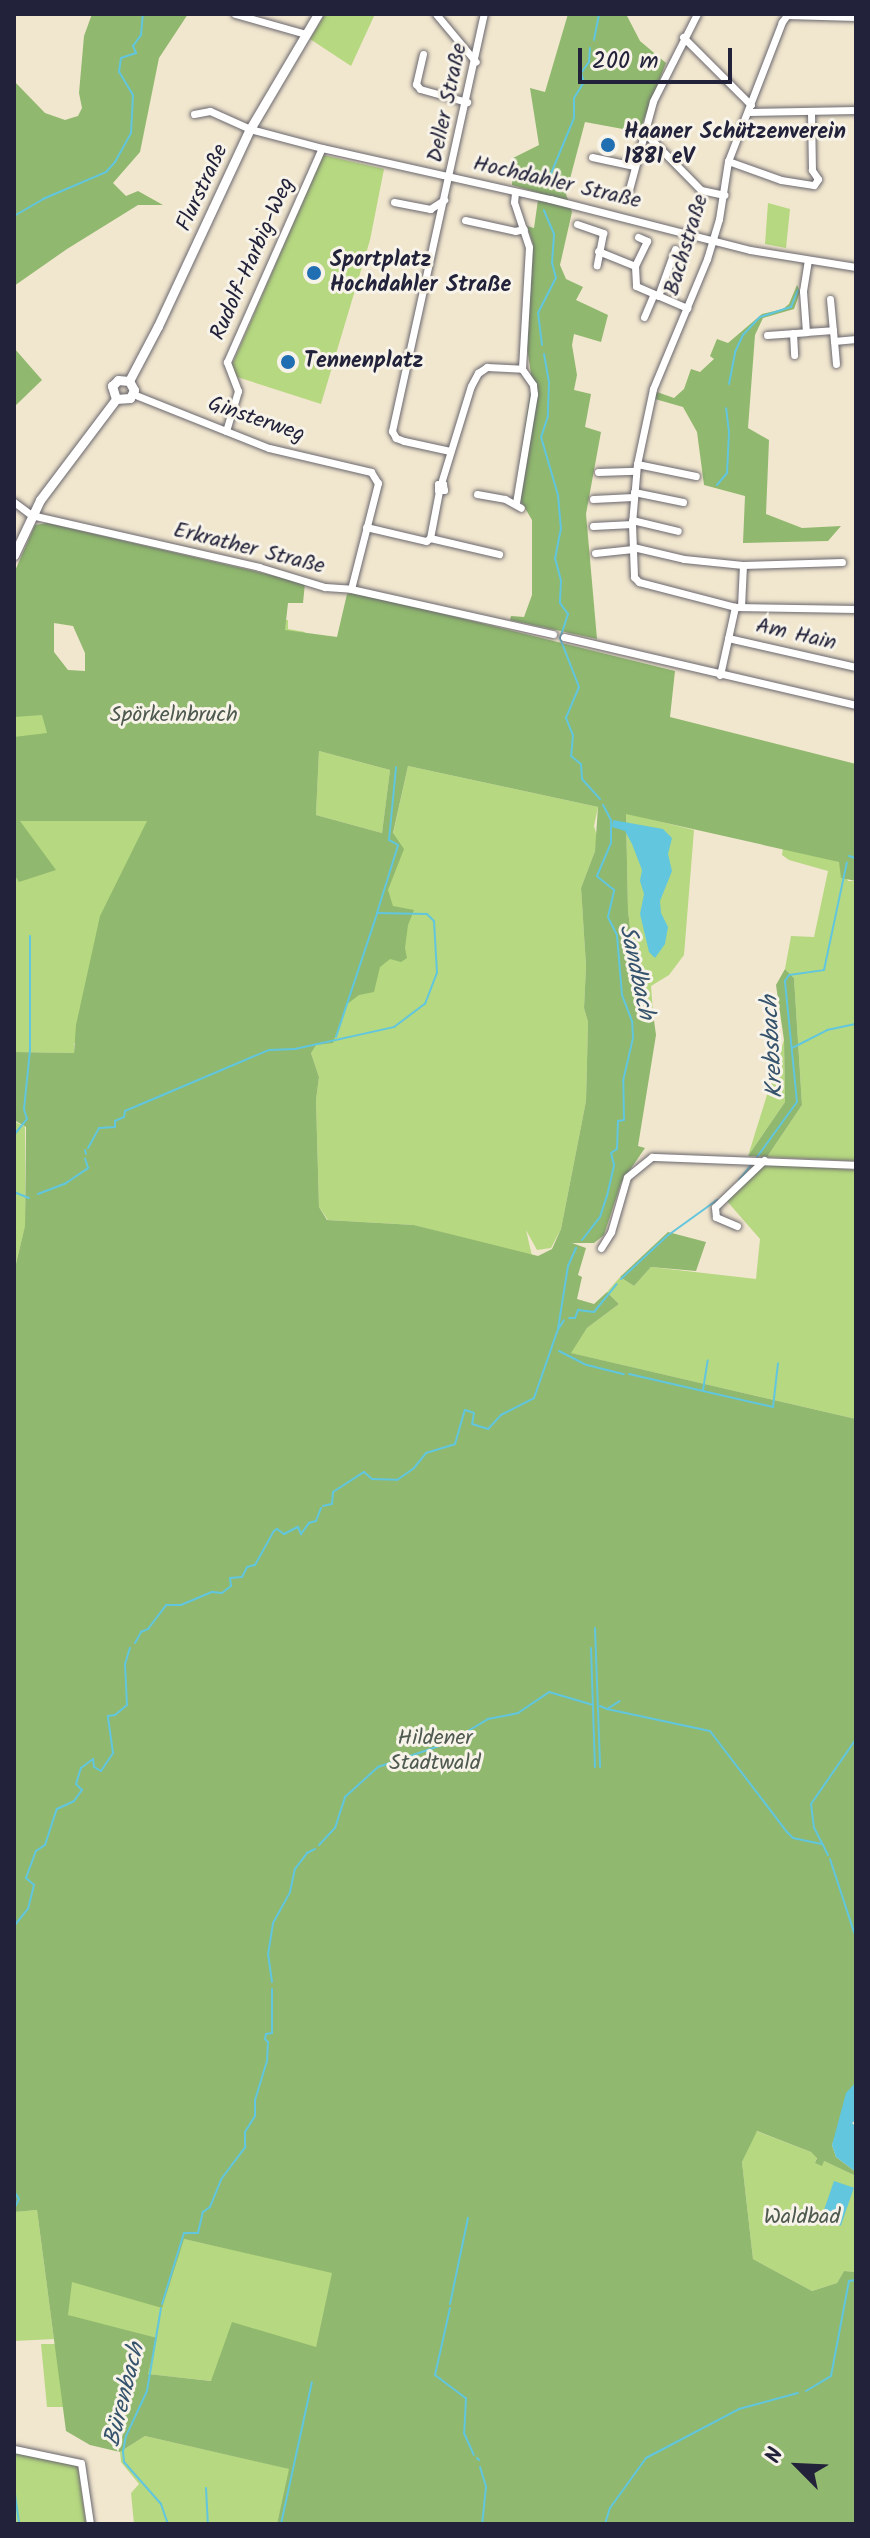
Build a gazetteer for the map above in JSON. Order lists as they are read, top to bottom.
{
  "streets": {
    "main road": ["Flurstraße"],
    "street": [
      "Deller Straße",
      "Hochdahler Straße",
      "Bachstraße",
      "Rudolf-Harbig-Weg",
      "Ginsterweg",
      "Erkrather Straße",
      "Am Hain"
    ]
  },
  "crossings": [
    ["Deller Straße", "Hochdahler Straße"],
    ["Hochdahler Straße", "Flurstraße"],
    ["Hochdahler Straße", "Bachstraße"],
    ["Hochdahler Straße", "Rudolf-Harbig-Weg"],
    ["Flurstraße", "Ginsterweg"],
    ["Rudolf-Harbig-Weg", "Ginsterweg"]
  ],
  "water": ["Sandbach", "Krebsbach", "Bürenbach"],
  "parks": ["Spörkelnbruch", "Hildener Stadtwald", "Waldbad"],
  "places": ["Haaner Schützenverein 1881 eV", "Sportplatz Hochdahler Straße", "Tennenplatz"],
  "scale_bar": "200 m",
  "north": "top left"
}
